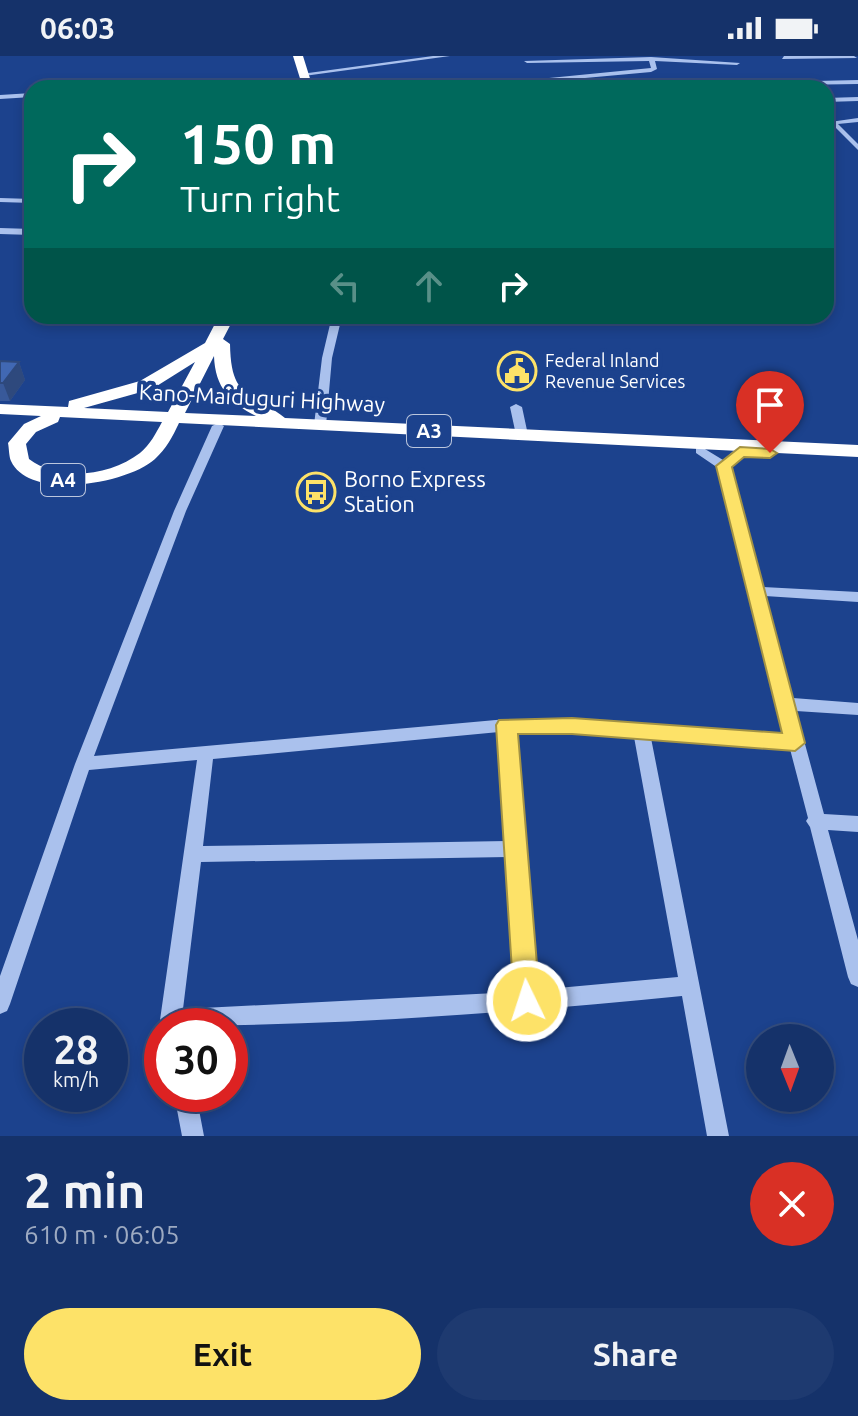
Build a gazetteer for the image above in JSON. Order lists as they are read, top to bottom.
{
  "streets": {
    "highway": ["Kano-Maiduguri Highway", "A3", "A4"]
  },
  "crossings": [
    ["Kano-Maiduguri Highway", "A4"]
  ],
  "places": {
    "public building": ["Federal Inland Revenue Services"],
    "bus stop": ["Borno Express Station"]
  },
  "north": "bottom",
  "page": {
    "status": "06:03",
    "turn": ["150 m", "Turn right"],
    "speed": "28 km/h",
    "limit": "30",
    "heading": ["2 min", "610 m · 06:05"],
    "buttons": ["Exit", "Share"]
  }
}
